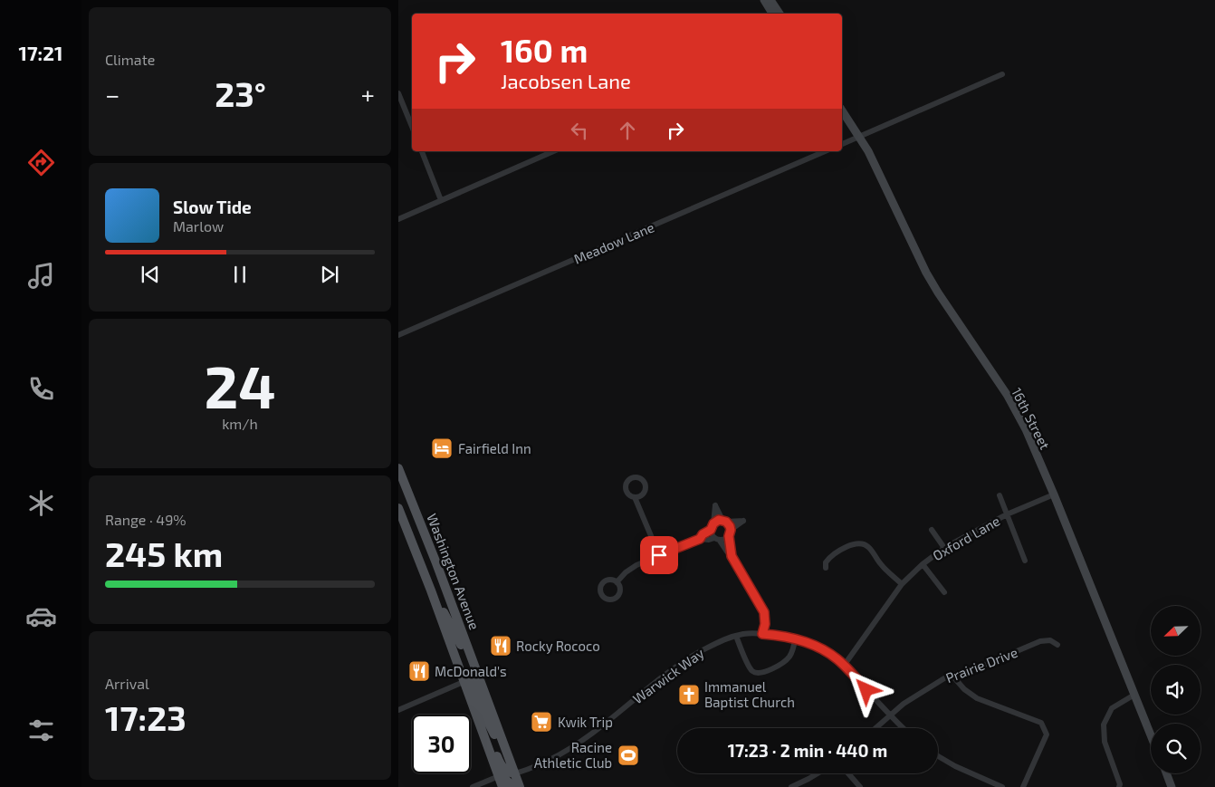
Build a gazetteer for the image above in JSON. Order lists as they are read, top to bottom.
{
  "streets": {
    "main road": ["Washington Avenue"],
    "street": [
      "Meadow Lane",
      "16th Street",
      "Oxford Lane",
      "Prairie Drive",
      "Warwick Way"
    ]
  },
  "crossings": [
    ["16th Street", "Oxford Lane"],
    ["Oxford Lane", "Warwick Way"],
    ["Washington Avenue", "Warwick Way"],
    ["Prairie Drive", "Warwick Way"]
  ],
  "places": {
    "hotel": ["Fairfield Inn"],
    "restaurant": ["Rocky Rococo", "McDonald's"],
    "church": ["Immanuel Baptist Church"],
    "supermarket": ["Kwik Trip"],
    "sports": ["Racine Athletic Club"]
  },
  "north": "bottom left",
  "page": {
    "tabs": "17:21",
    "tile": [
      "Climate",
      ["24", "km/h"],
      ["Range · 49%", "245 km"],
      ["Arrival", "17:23"]
    ],
    "turn": ["160 m", "Jacobsen Lane"],
    "heat": ["−", "23°", "+"],
    "song": ["Slow Tide", "Marlow"],
    "limit": "30",
    "trip": "17:23 · 2 min · 440 m"
  }
}
